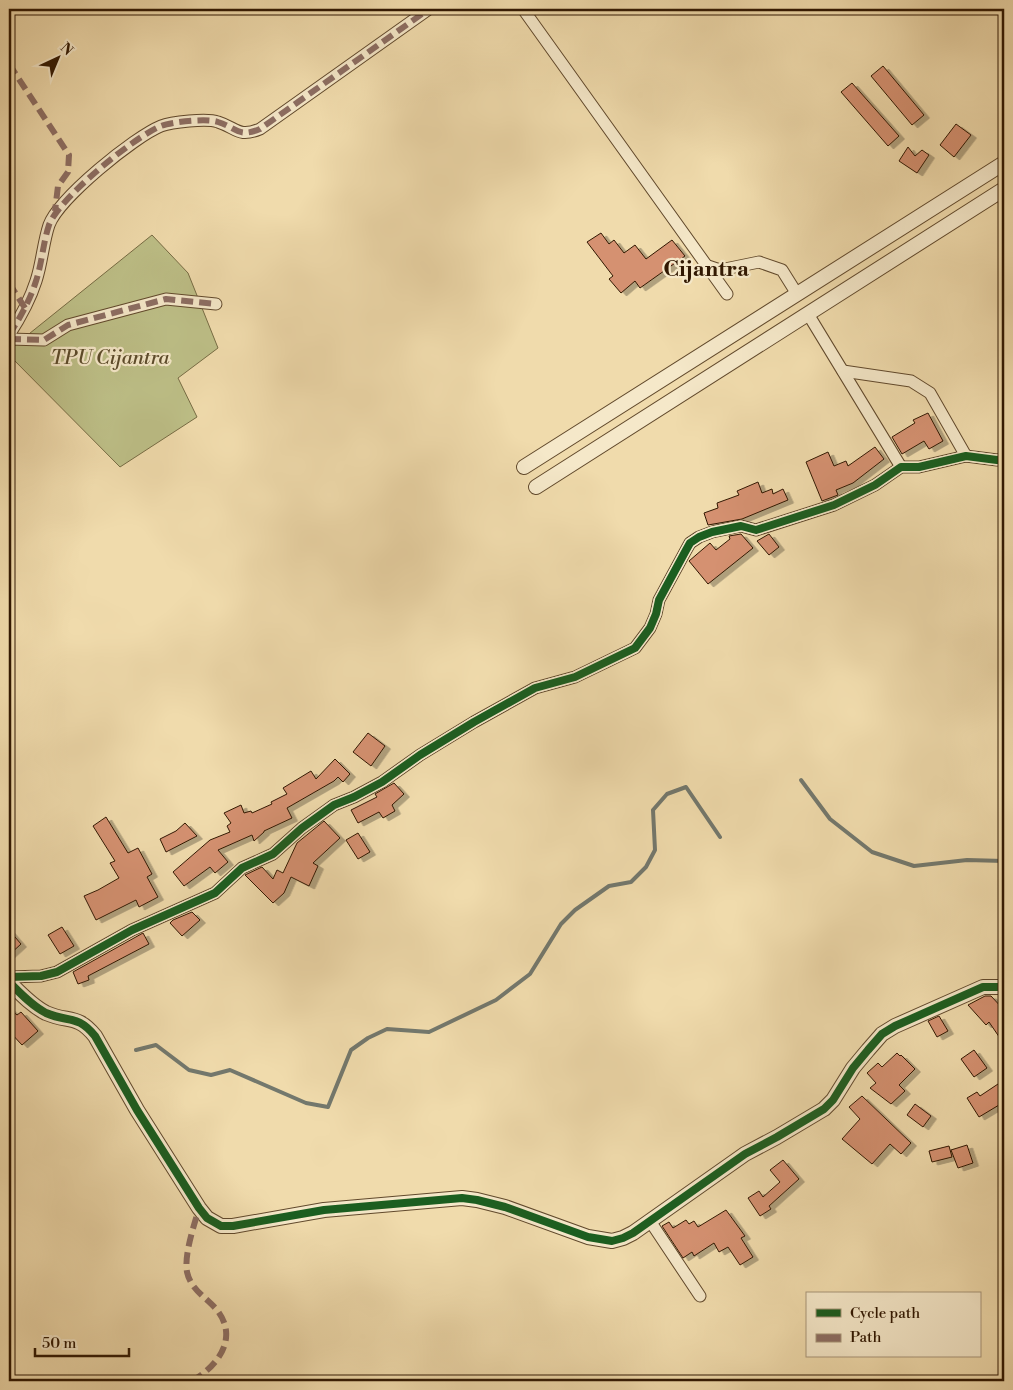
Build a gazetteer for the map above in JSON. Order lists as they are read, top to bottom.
{
  "districts": ["Cijantra"],
  "parks": ["TPU Cijantra"],
  "legend": ["Cycle path", "Path"],
  "scale_bar": "50 m",
  "north": "top right"
}
